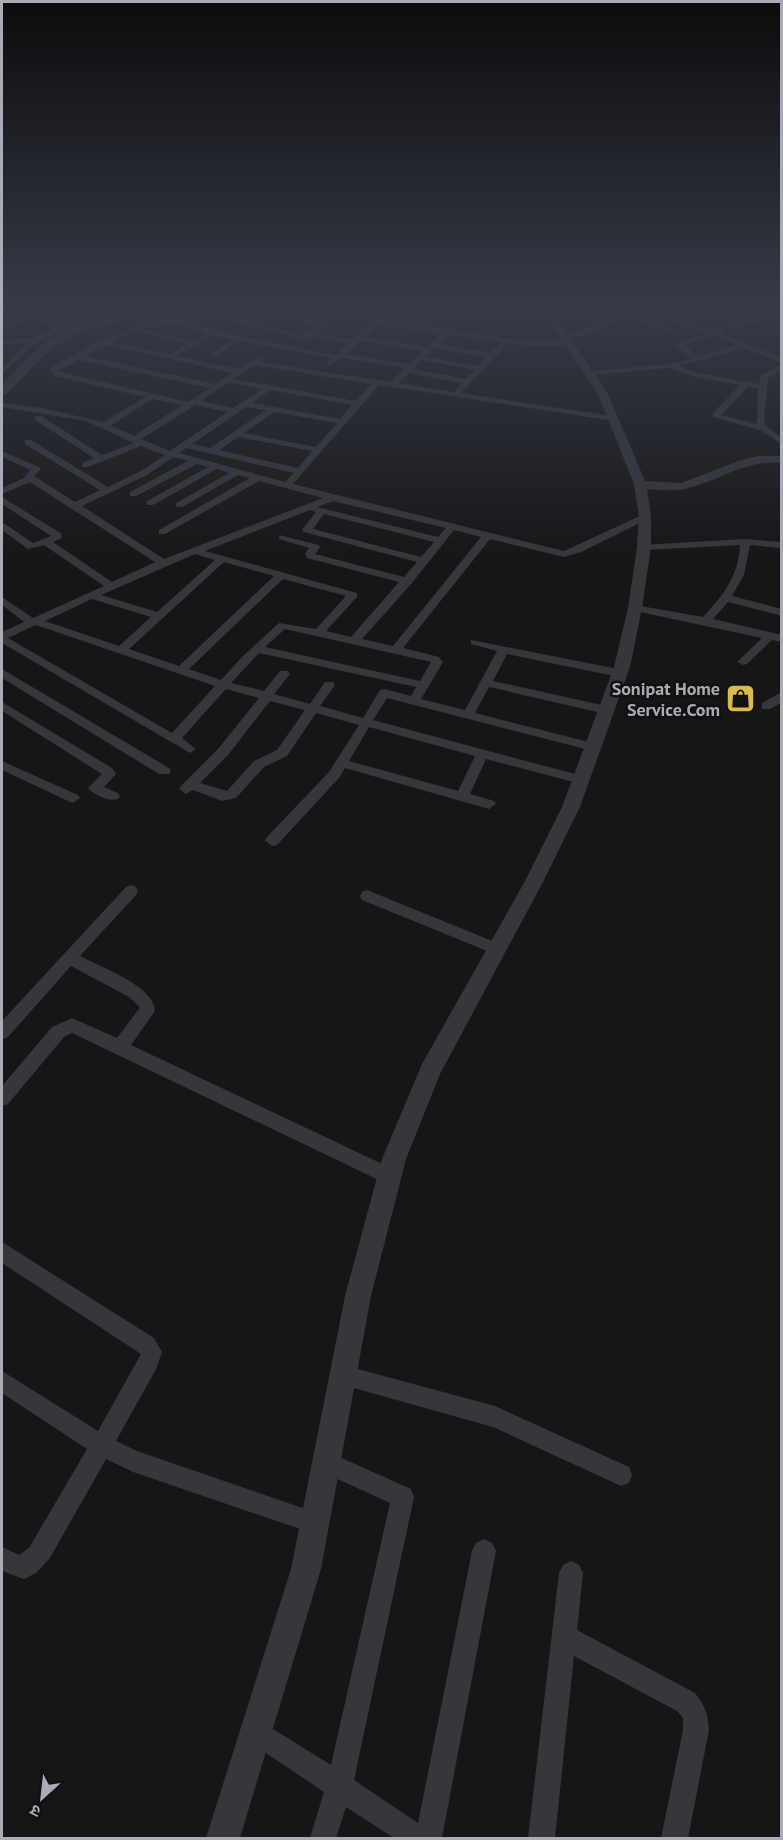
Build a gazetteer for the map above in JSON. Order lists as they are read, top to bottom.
{
  "places": {
    "shop": ["Sonipat Home Service.Com"]
  },
  "north": "bottom left"
}
